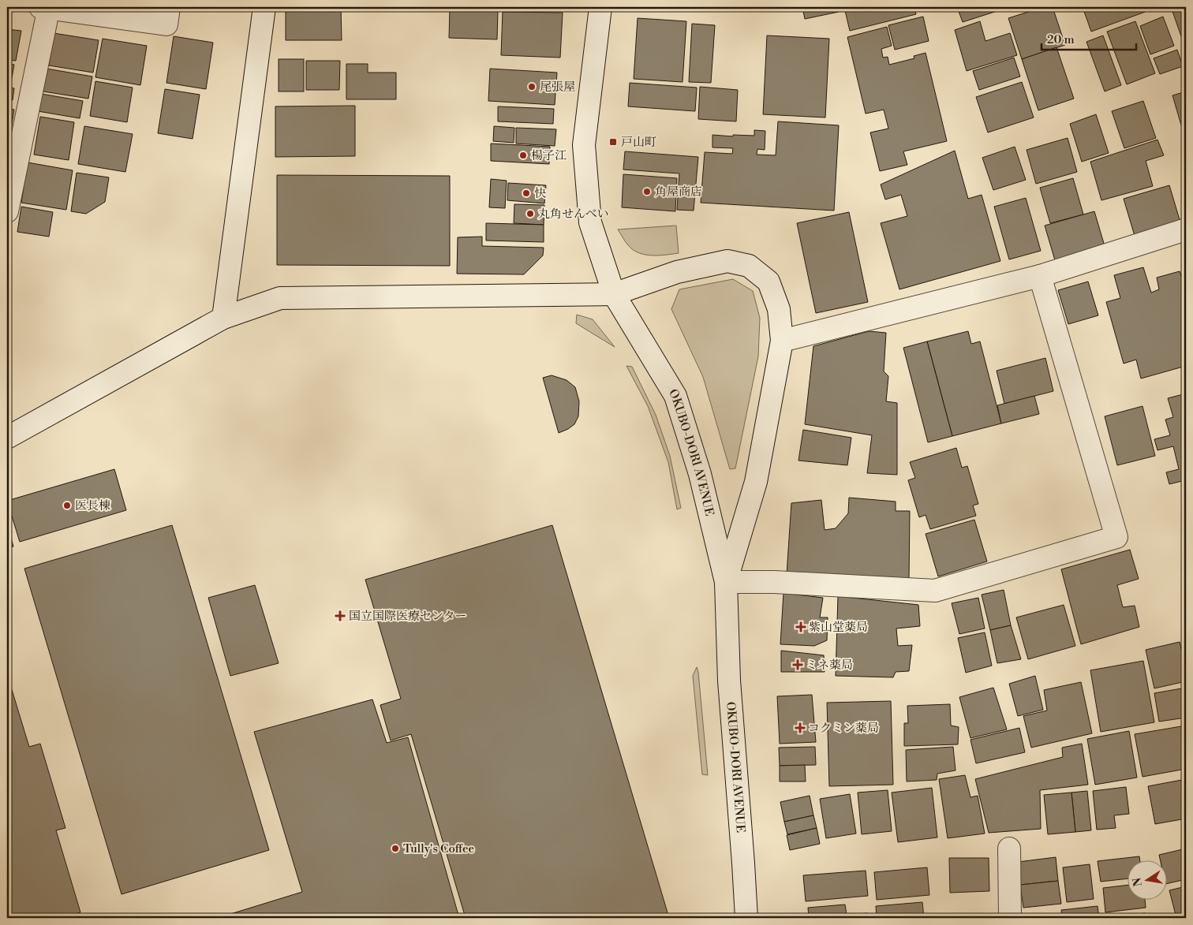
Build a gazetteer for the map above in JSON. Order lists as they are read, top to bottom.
{
  "streets": {
    "street": ["OKUBO-DORI AVENUE"]
  },
  "places": {
    "other": [
      "尾張屋",
      "楊子江",
      "角屋商店",
      "快",
      "丸角せんべい",
      "医長棟",
      "Tully's Coffee"
    ],
    "transit": ["戸山町"],
    "health": [
      "国立国際医療センター",
      "紫山堂薬局",
      "ミネ薬局",
      "コクミン薬局"
    ]
  },
  "scale_bar": "20 m",
  "north": "left"
}
